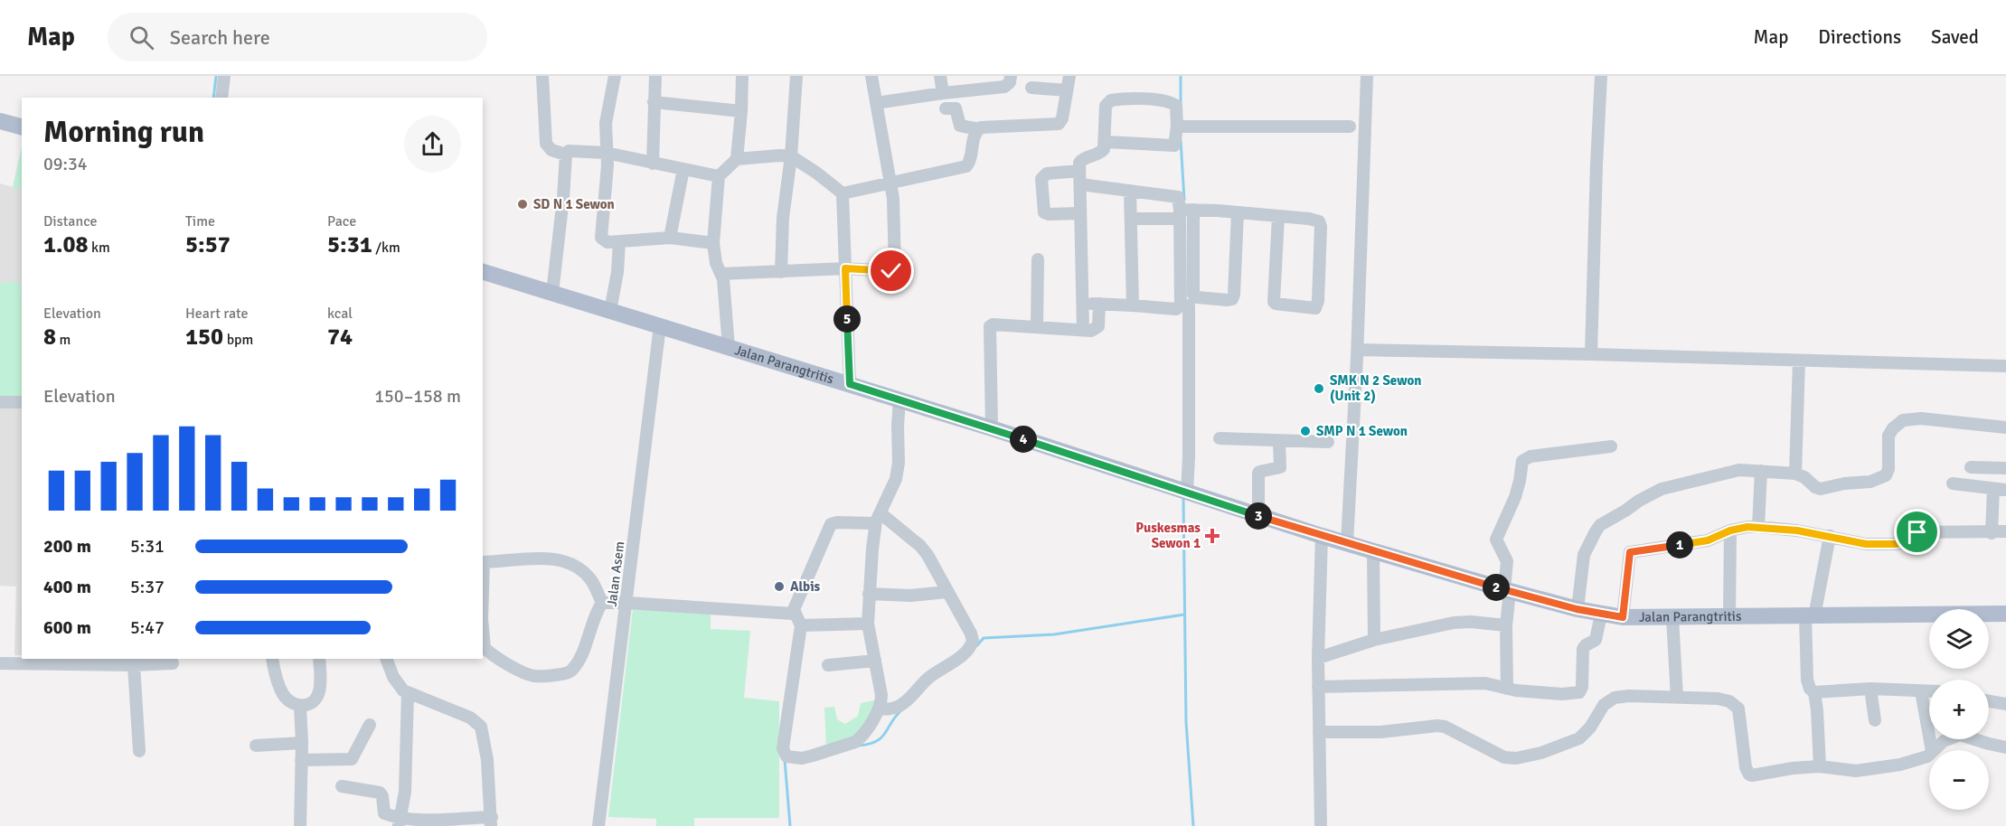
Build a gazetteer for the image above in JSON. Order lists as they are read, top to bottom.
{
  "streets": {
    "main road": ["Jalan Parangtritis"],
    "street": ["Jalan Asem"]
  },
  "crossings": [
    ["Jalan Parangtritis", "Jalan Asem"]
  ],
  "places": {
    "other": [
      "SD N 1 Sewon",
      "SMK N 2 Sewon (Unit 2)",
      "SMP N 1 Sewon",
      "Albis"
    ],
    "health": ["Puskesmas Sewon 1"]
  },
  "page": {
    "header": "Map",
    "search": "Search here",
    "nav": ["Map", "Directions", "Saved"],
    "heading": ["Morning run", "09:34"],
    "stats": [
      ["Distance", "1.08 km"],
      ["Time", "5:57"],
      ["Pace", "5:31 /km"],
      ["Elevation", "8 m"],
      ["Heart rate", "150 bpm"],
      ["kcal", "74"]
    ],
    "pins": [
      "5",
      "4",
      "3",
      "1",
      "2"
    ],
    "chart": ["Elevation", "150–158 m"],
    "list": [
      {
        "name": "200 m",
        "note": "5:31"
      },
      {
        "name": "400 m",
        "note": "5:37"
      },
      {
        "name": "600 m",
        "note": "5:47"
      }
    ],
    "map_buttons": ["+", "−"]
  }
}
